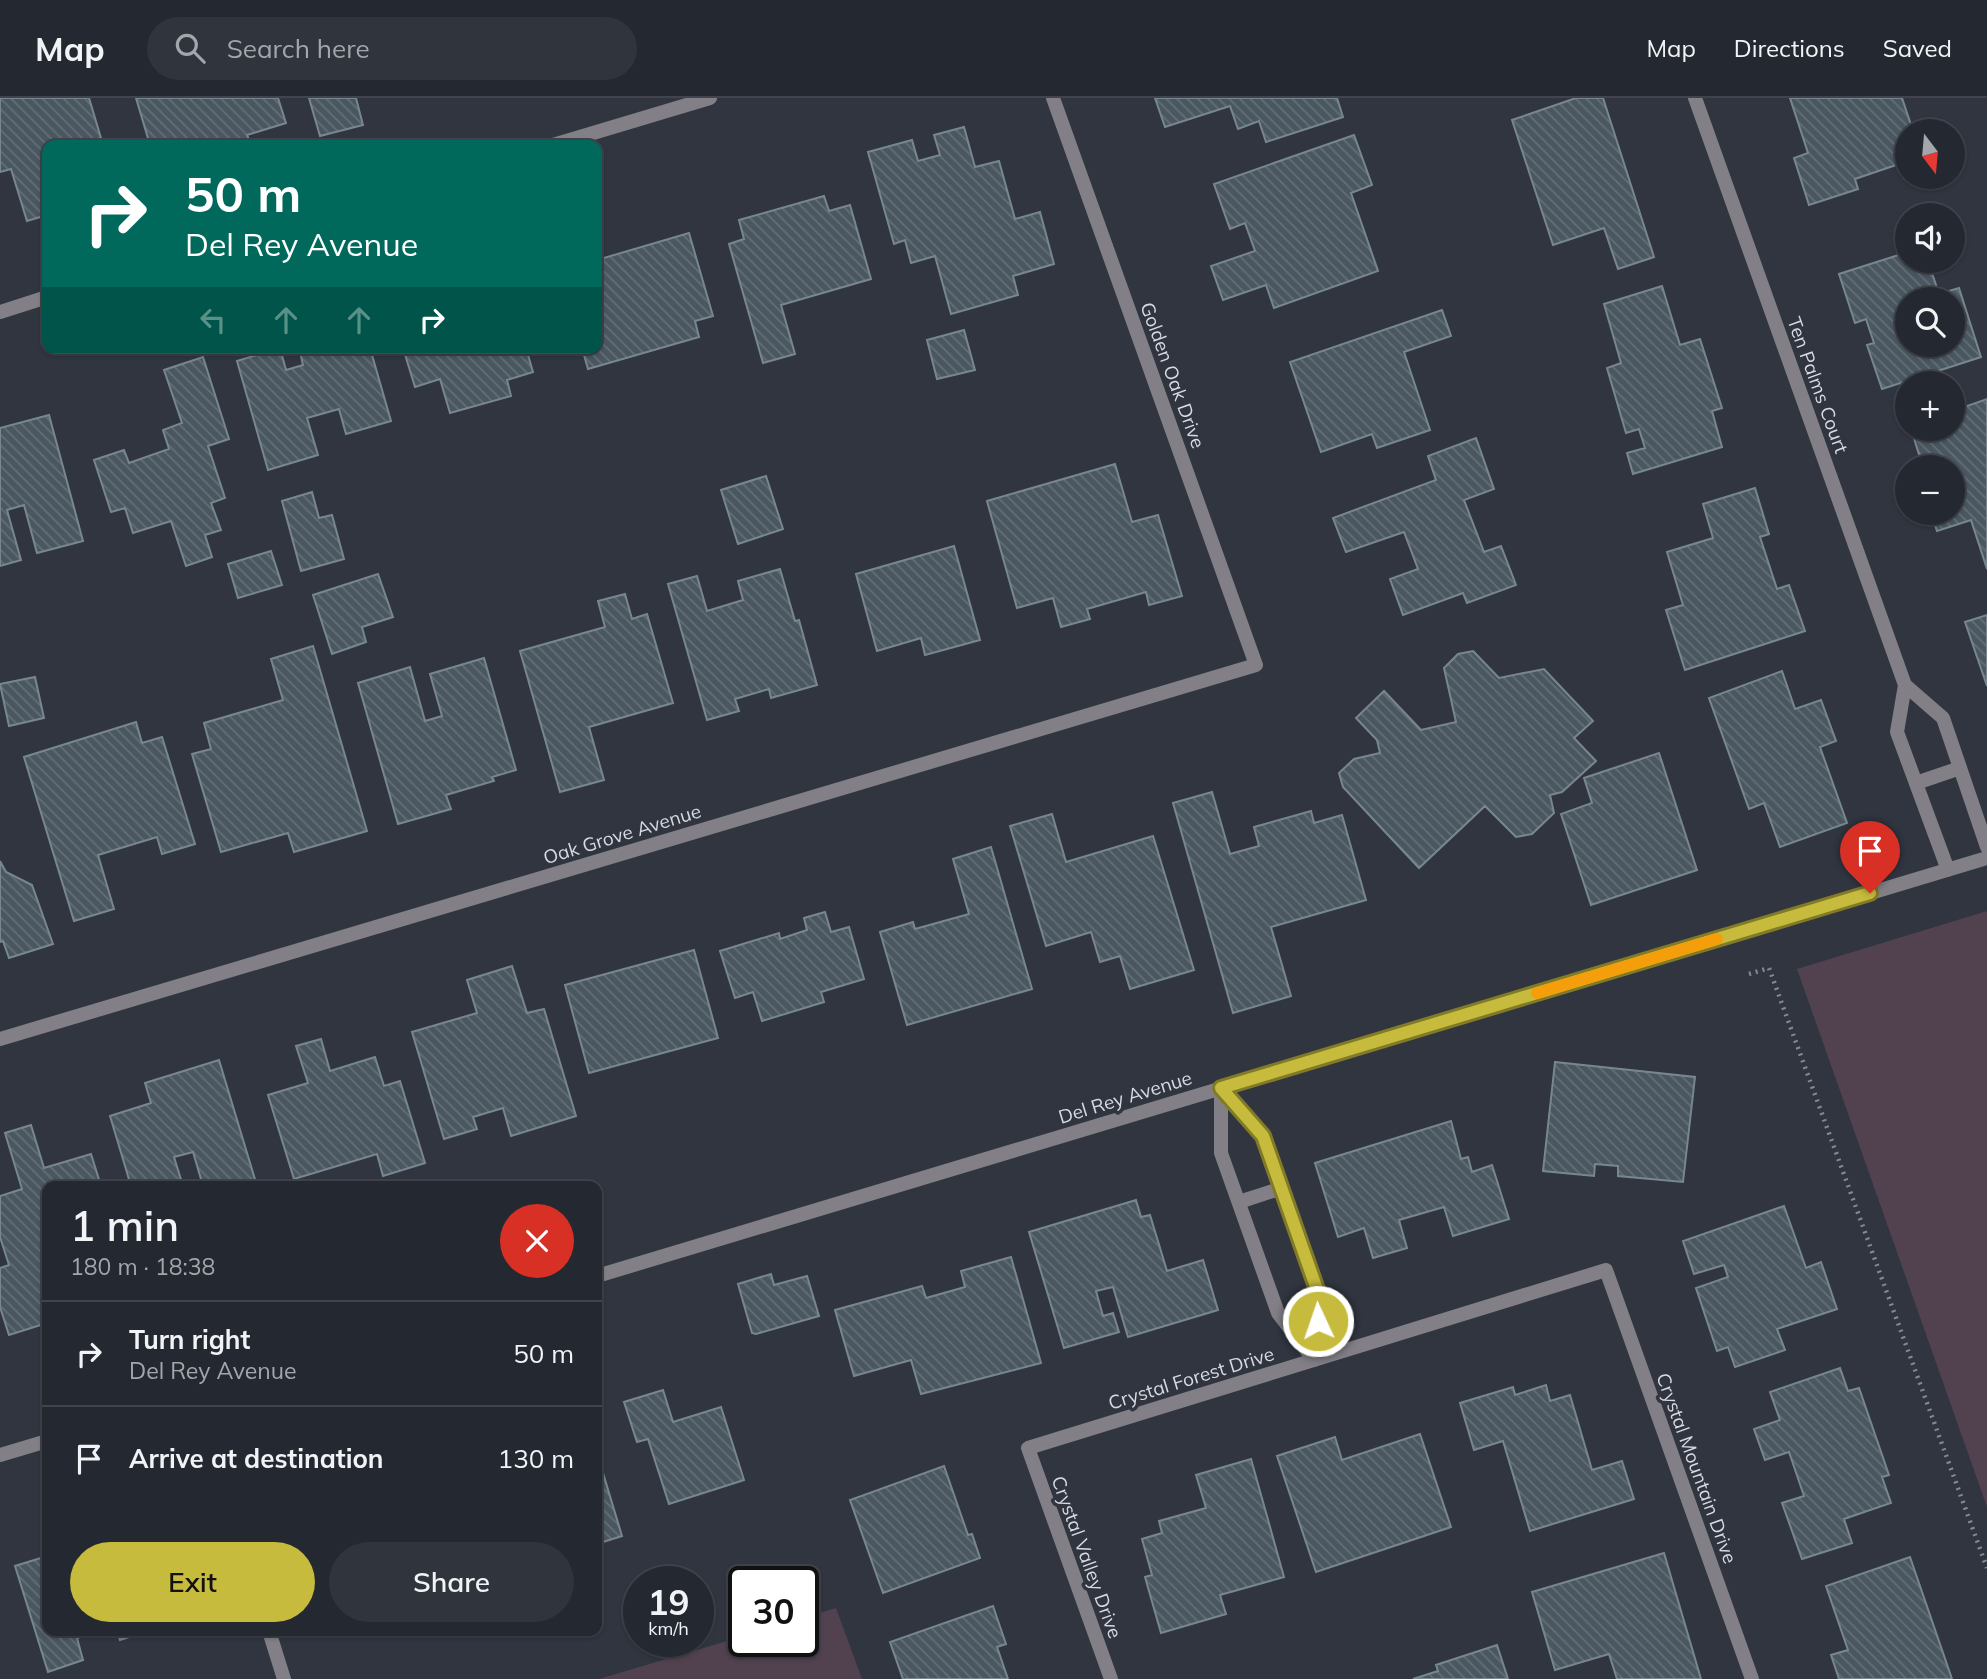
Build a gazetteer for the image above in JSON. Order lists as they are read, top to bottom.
{
  "streets": {
    "street": [
      "Golden Oak Drive",
      "Ten Palms Court",
      "Oak Grove Avenue",
      "Del Rey Avenue",
      "Crystal Forest Drive",
      "Crystal Mountain Drive",
      "Crystal Valley Drive"
    ]
  },
  "crossings": [
    ["Golden Oak Drive", "Oak Grove Avenue"],
    ["Ten Palms Court", "Del Rey Avenue"],
    ["Crystal Forest Drive", "Crystal Mountain Drive"],
    ["Crystal Forest Drive", "Crystal Valley Drive"]
  ],
  "north": "bottom",
  "page": {
    "header": "Map",
    "search": "Search here",
    "nav": ["Map", "Directions", "Saved"],
    "map_buttons": ["+", "−"],
    "turn": ["50 m", "Del Rey Avenue"],
    "heading": ["1 min", "180 m · 18:38"],
    "list": [
      {
        "name": "Turn right",
        "note": "Del Rey Avenue",
        "value": "50 m"
      },
      {
        "name": "Arrive at destination",
        "value": "130 m"
      }
    ],
    "buttons": ["Exit", "Share"],
    "speed": "19 km/h",
    "limit": "30"
  }
}
